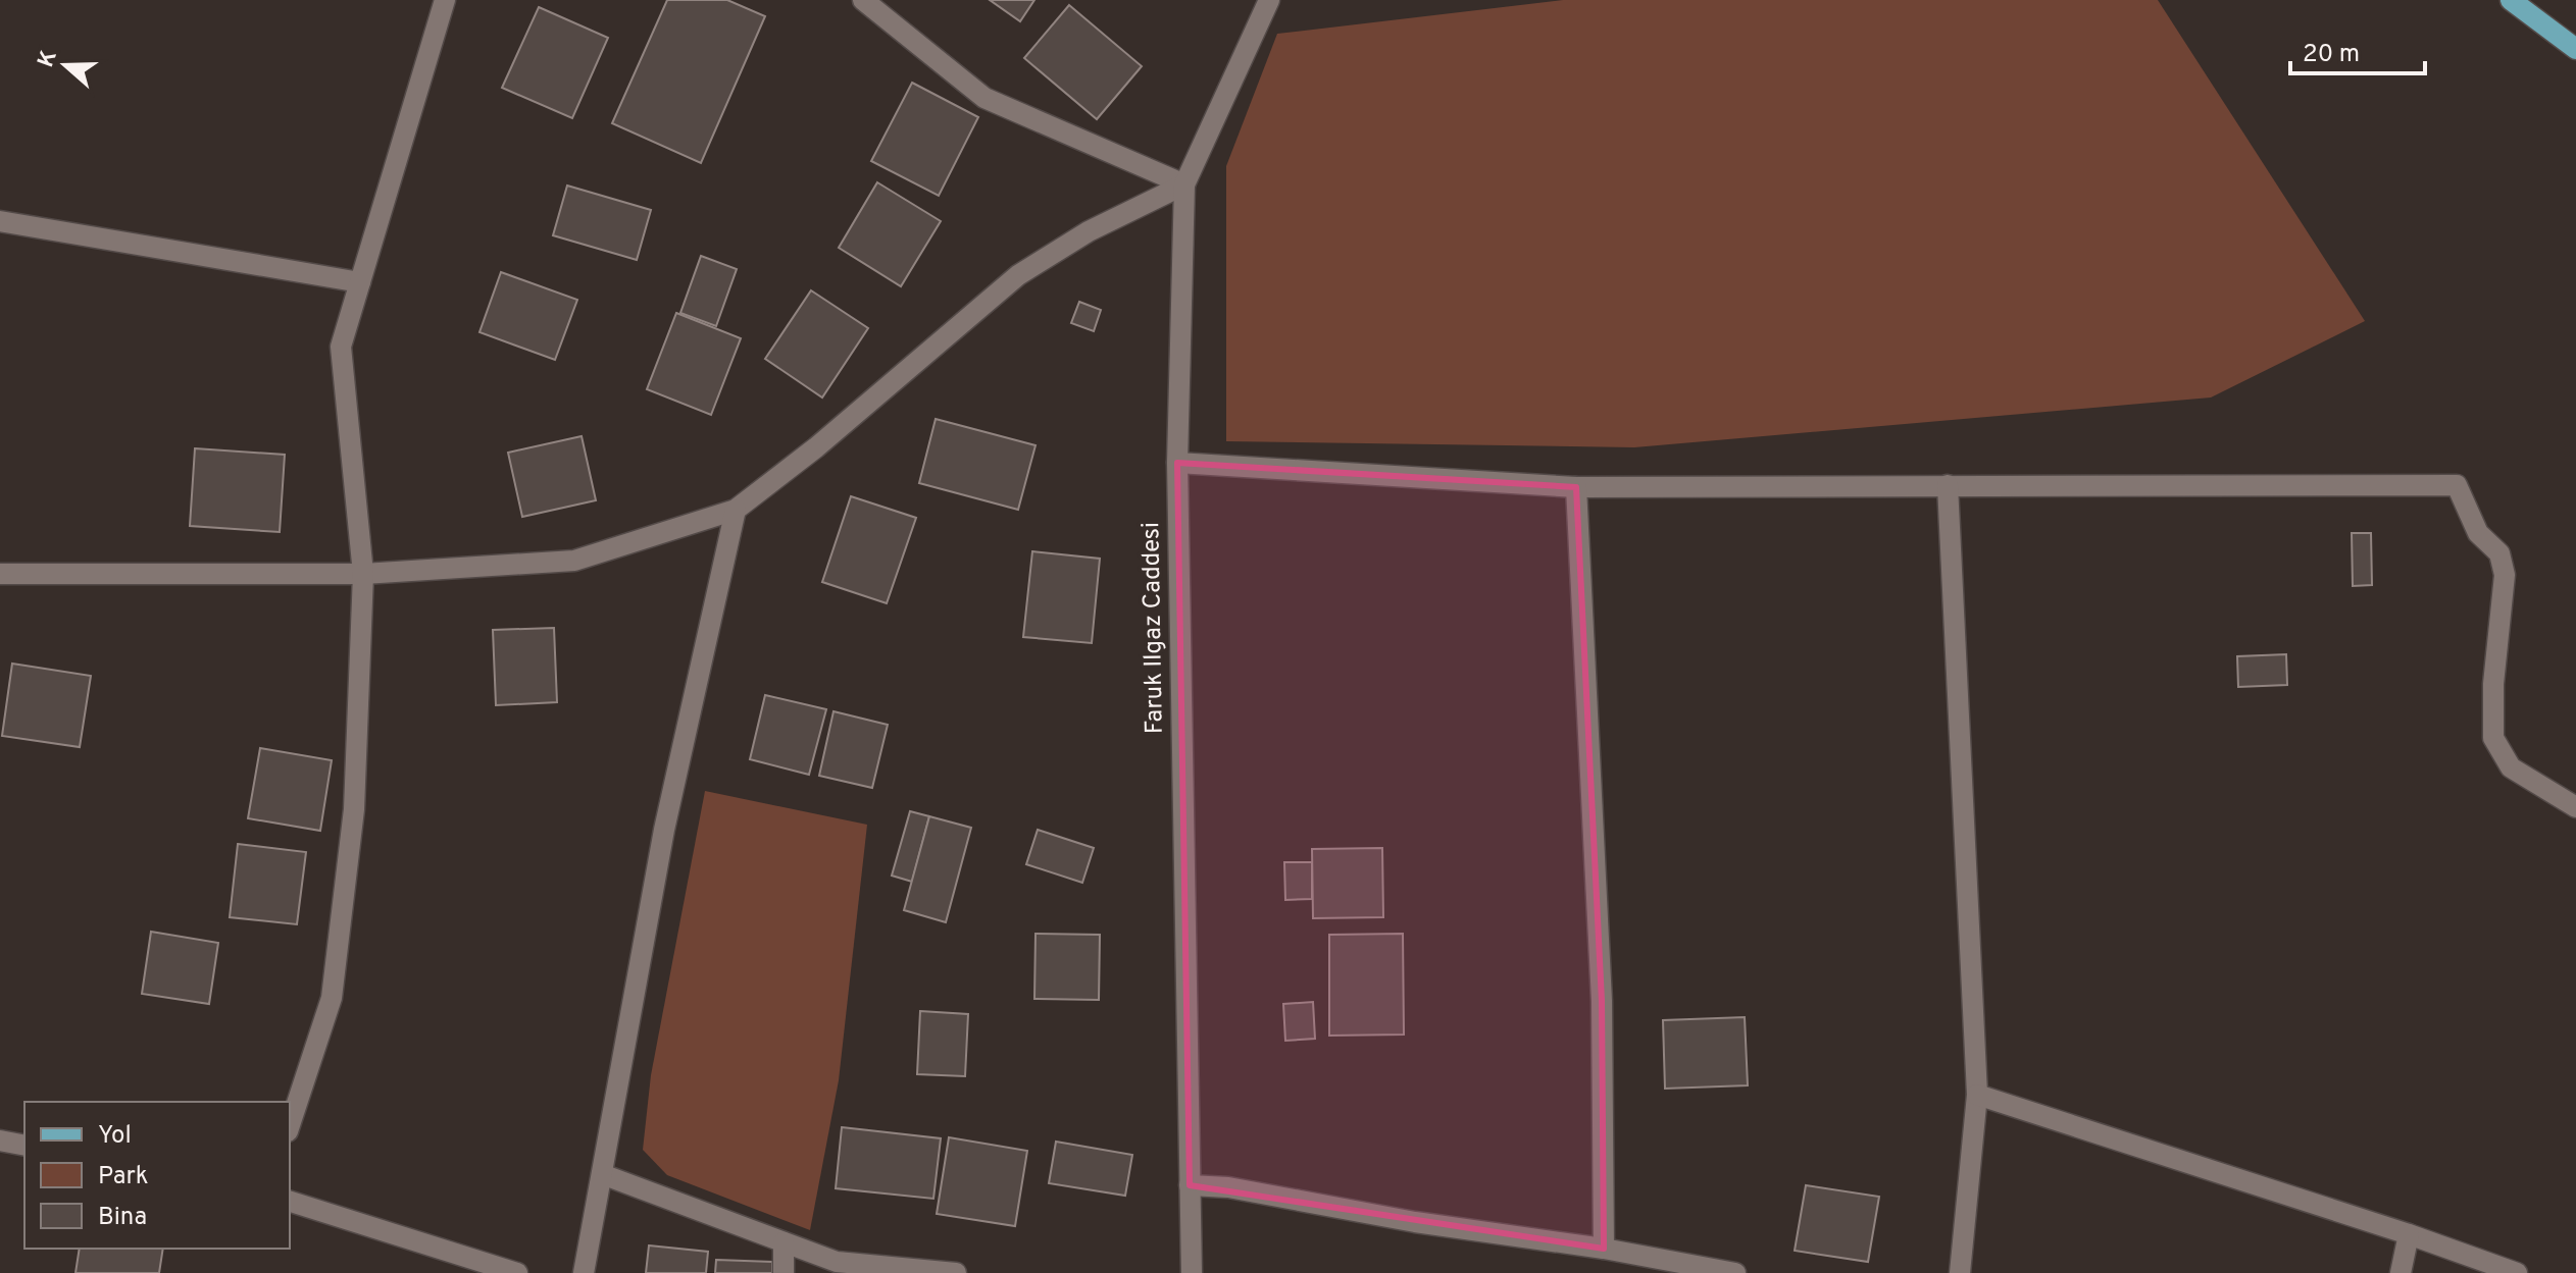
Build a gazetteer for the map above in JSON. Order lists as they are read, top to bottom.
{
  "streets": {
    "street": ["Faruk Ilgaz Caddesi"]
  },
  "legend": ["Yol", "Park", "Bina"],
  "scale_bar": "20 m",
  "north": "left"
}
